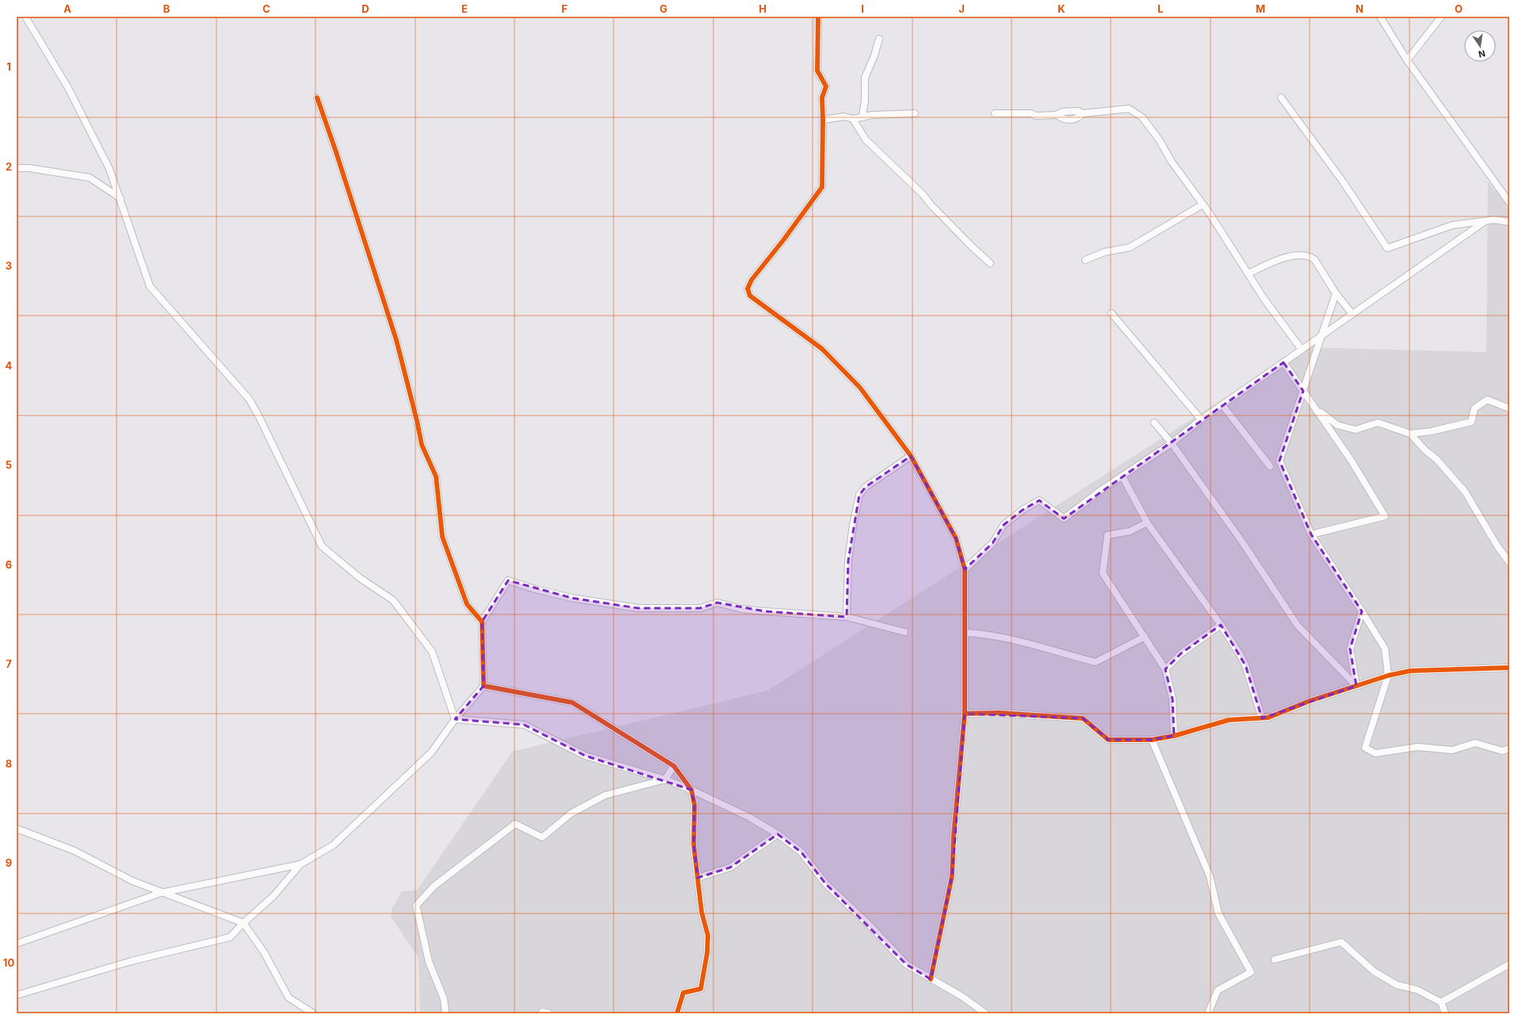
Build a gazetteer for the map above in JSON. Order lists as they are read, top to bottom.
{
  "north": "bottom",
  "grid": {
    "columns": [
      "A",
      "B",
      "C",
      "D",
      "E",
      "F",
      "G",
      "H",
      "I",
      "J",
      "K",
      "L",
      "M",
      "N",
      "O"
    ],
    "rows": [
      "1",
      "2",
      "3",
      "4",
      "5",
      "6",
      "7",
      "8",
      "9",
      "10"
    ]
  }
}
